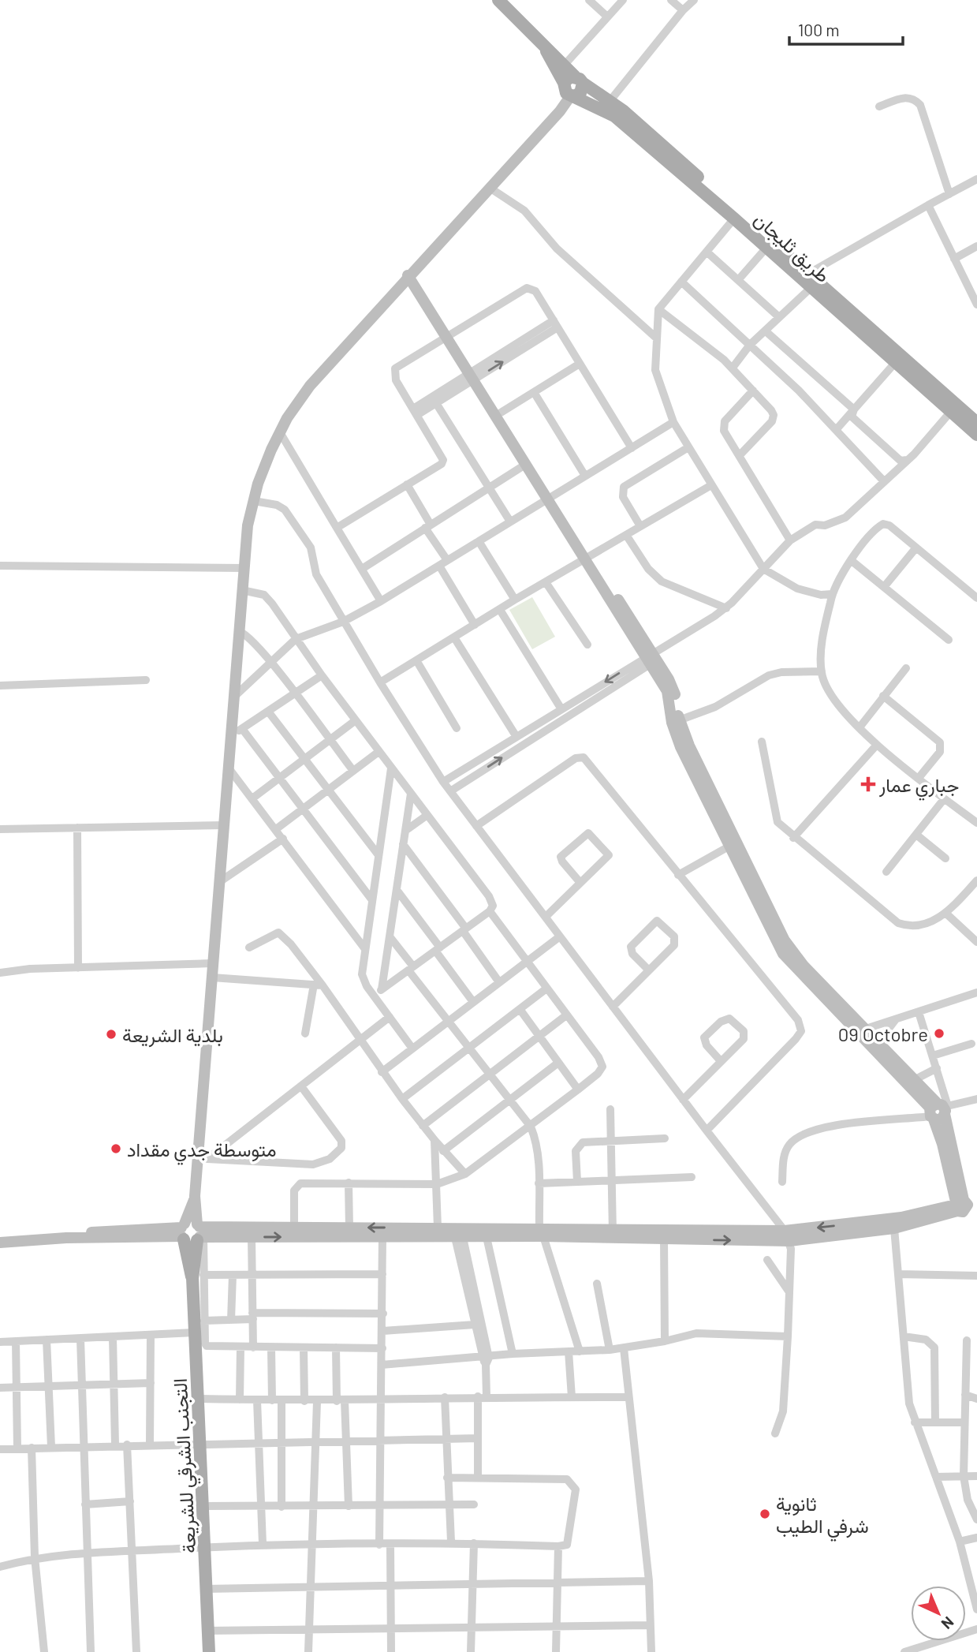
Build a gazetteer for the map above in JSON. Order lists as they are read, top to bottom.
{
  "streets": {
    "main road": ["طريق ثليجان", "التجنب الشرقي للشريعة"]
  },
  "places": {
    "health": ["جباري عمار"],
    "other": [
      "09 Octobre",
      "بلدية الشريعة",
      "متوسطة جدي مقداد",
      "ثانوية شرفي الطيب"
    ]
  },
  "scale_bar": "100 m",
  "north": "bottom right"
}
